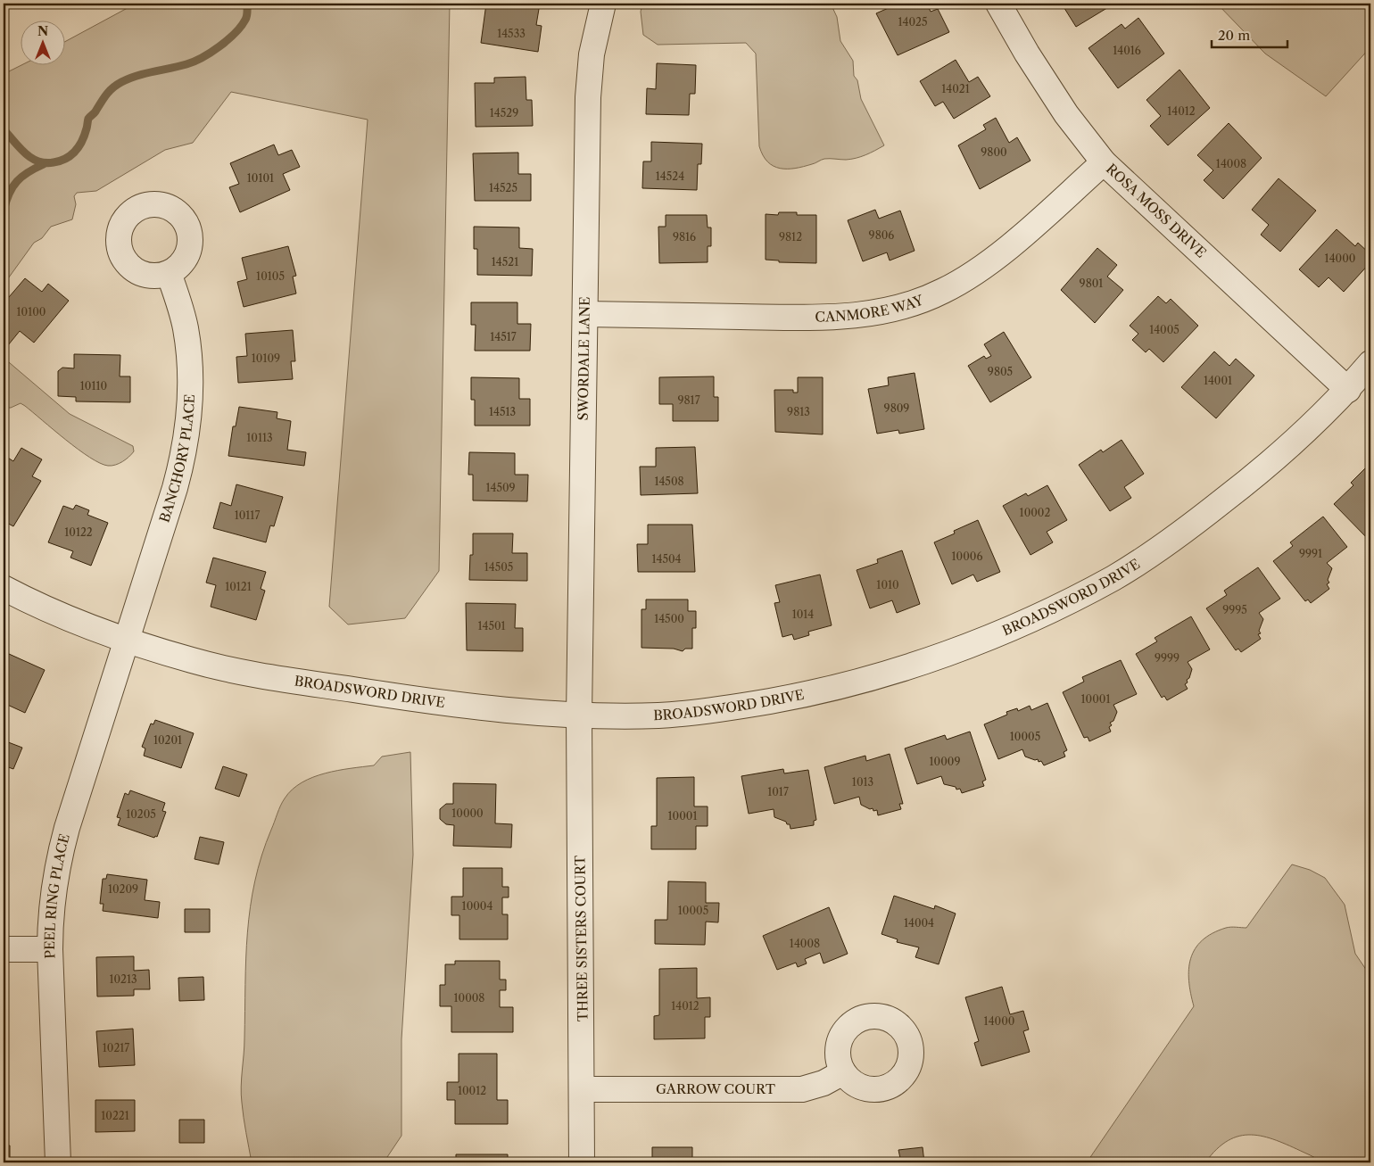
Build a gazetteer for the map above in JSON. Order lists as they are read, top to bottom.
{
  "streets": {
    "street": [
      "ROSA MOSS DRIVE",
      "CANMORE WAY",
      "SWORDALE LANE",
      "BANCHORY PLACE",
      "BROADSWORD DRIVE",
      "PEEL RING PLACE",
      "THREE SISTERS COURT",
      "GARROW COURT"
    ]
  },
  "crossings": [
    ["ROSA MOSS DRIVE", "CANMORE WAY"],
    ["ROSA MOSS DRIVE", "BROADSWORD DRIVE"],
    ["CANMORE WAY", "SWORDALE LANE"],
    ["SWORDALE LANE", "BROADSWORD DRIVE"],
    ["SWORDALE LANE", "THREE SISTERS COURT"],
    ["BANCHORY PLACE", "BROADSWORD DRIVE"],
    ["BANCHORY PLACE", "PEEL RING PLACE"],
    ["BROADSWORD DRIVE", "PEEL RING PLACE"],
    ["BROADSWORD DRIVE", "THREE SISTERS COURT"],
    ["THREE SISTERS COURT", "GARROW COURT"]
  ],
  "house_numbers": [
    "14025",
    "14533",
    "14016",
    "14021",
    "14012",
    "14529",
    "9800",
    "14008",
    "14524",
    "10101",
    "14525",
    "9806",
    "9816",
    "9812",
    "14000",
    "14521",
    "10105",
    "9801",
    "10100",
    "14005",
    "14517",
    "10109",
    "9805",
    "14001",
    "10110",
    "9817",
    "9809",
    "14513",
    "9813",
    "10113",
    "14508",
    "14509",
    "10002",
    "10117",
    "10122",
    "9991",
    "10006",
    "14504",
    "14505",
    "1010",
    "10121",
    "9995",
    "1014",
    "14500",
    "14501",
    "9999",
    "10001",
    "10005",
    "10201",
    "10009",
    "1013",
    "1017",
    "10000",
    "10205",
    "10001",
    "10209",
    "10004",
    "10005",
    "14004",
    "14008",
    "10213",
    "10008",
    "14012",
    "14000",
    "10217",
    "10012",
    "10221"
  ],
  "scale_bar": "20 m",
  "north": "top"
}
